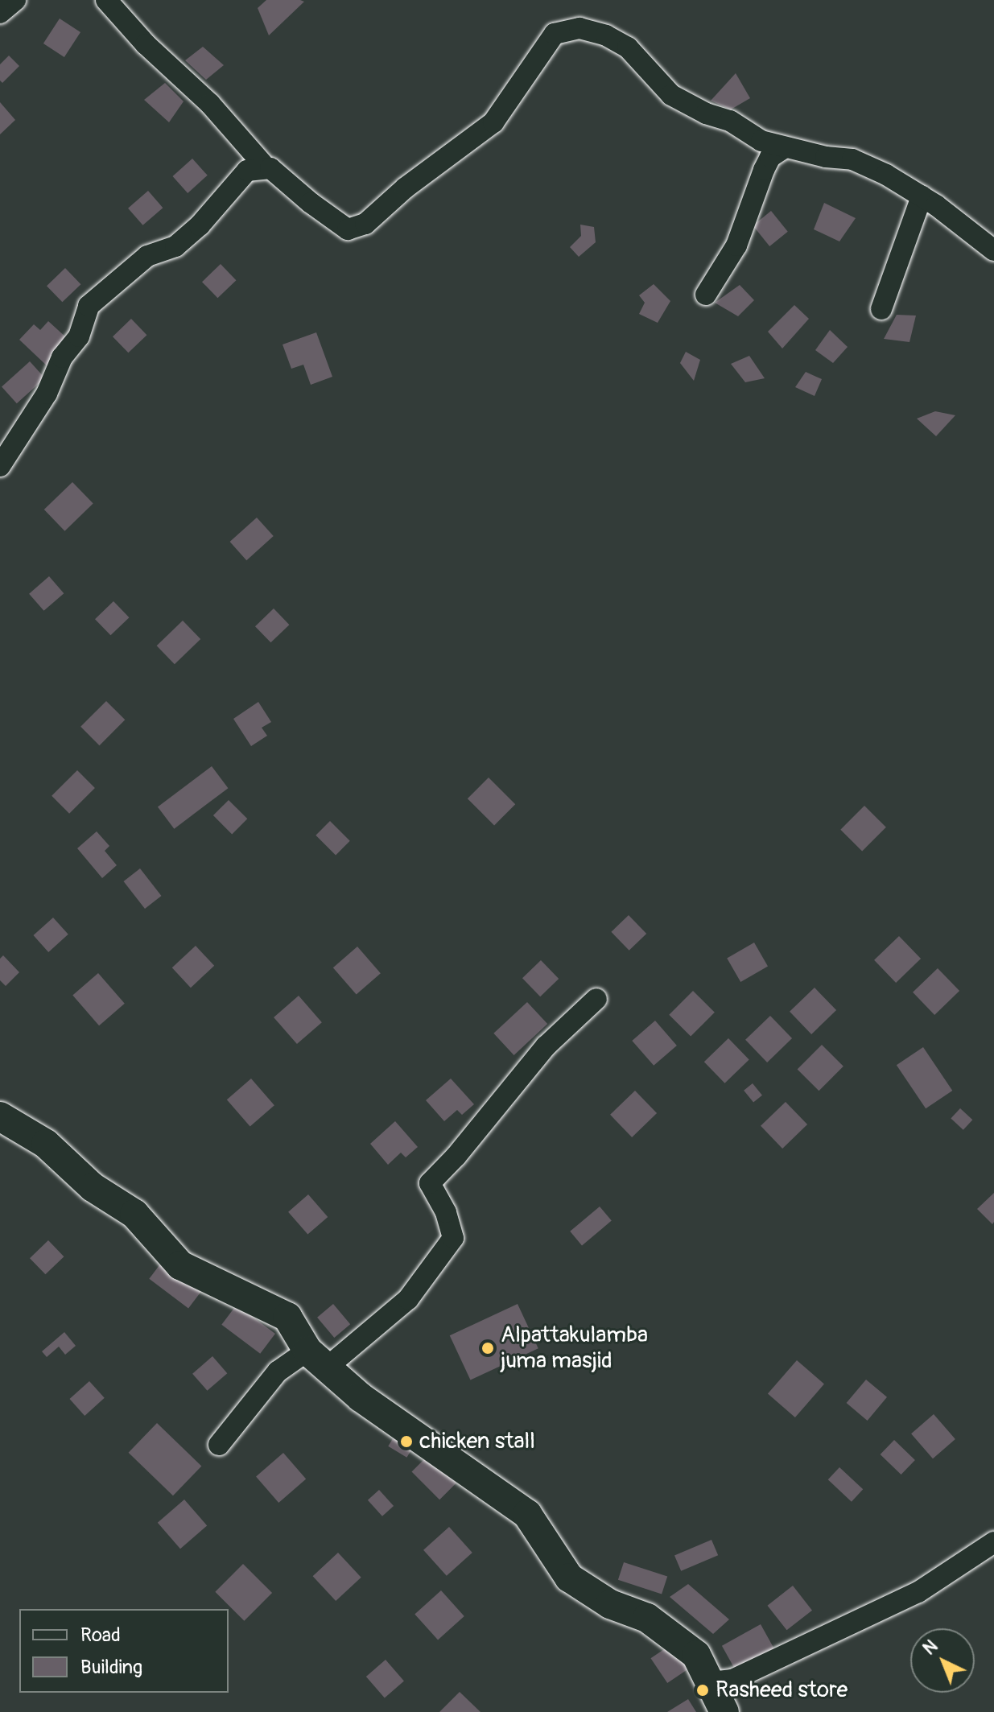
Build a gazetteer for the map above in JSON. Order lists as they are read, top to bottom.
{
  "places": ["Alpattakulamba juma masjid", "chicken stall", "Rasheed store"],
  "legend": ["Road", "Building"],
  "north": "top left"
}
